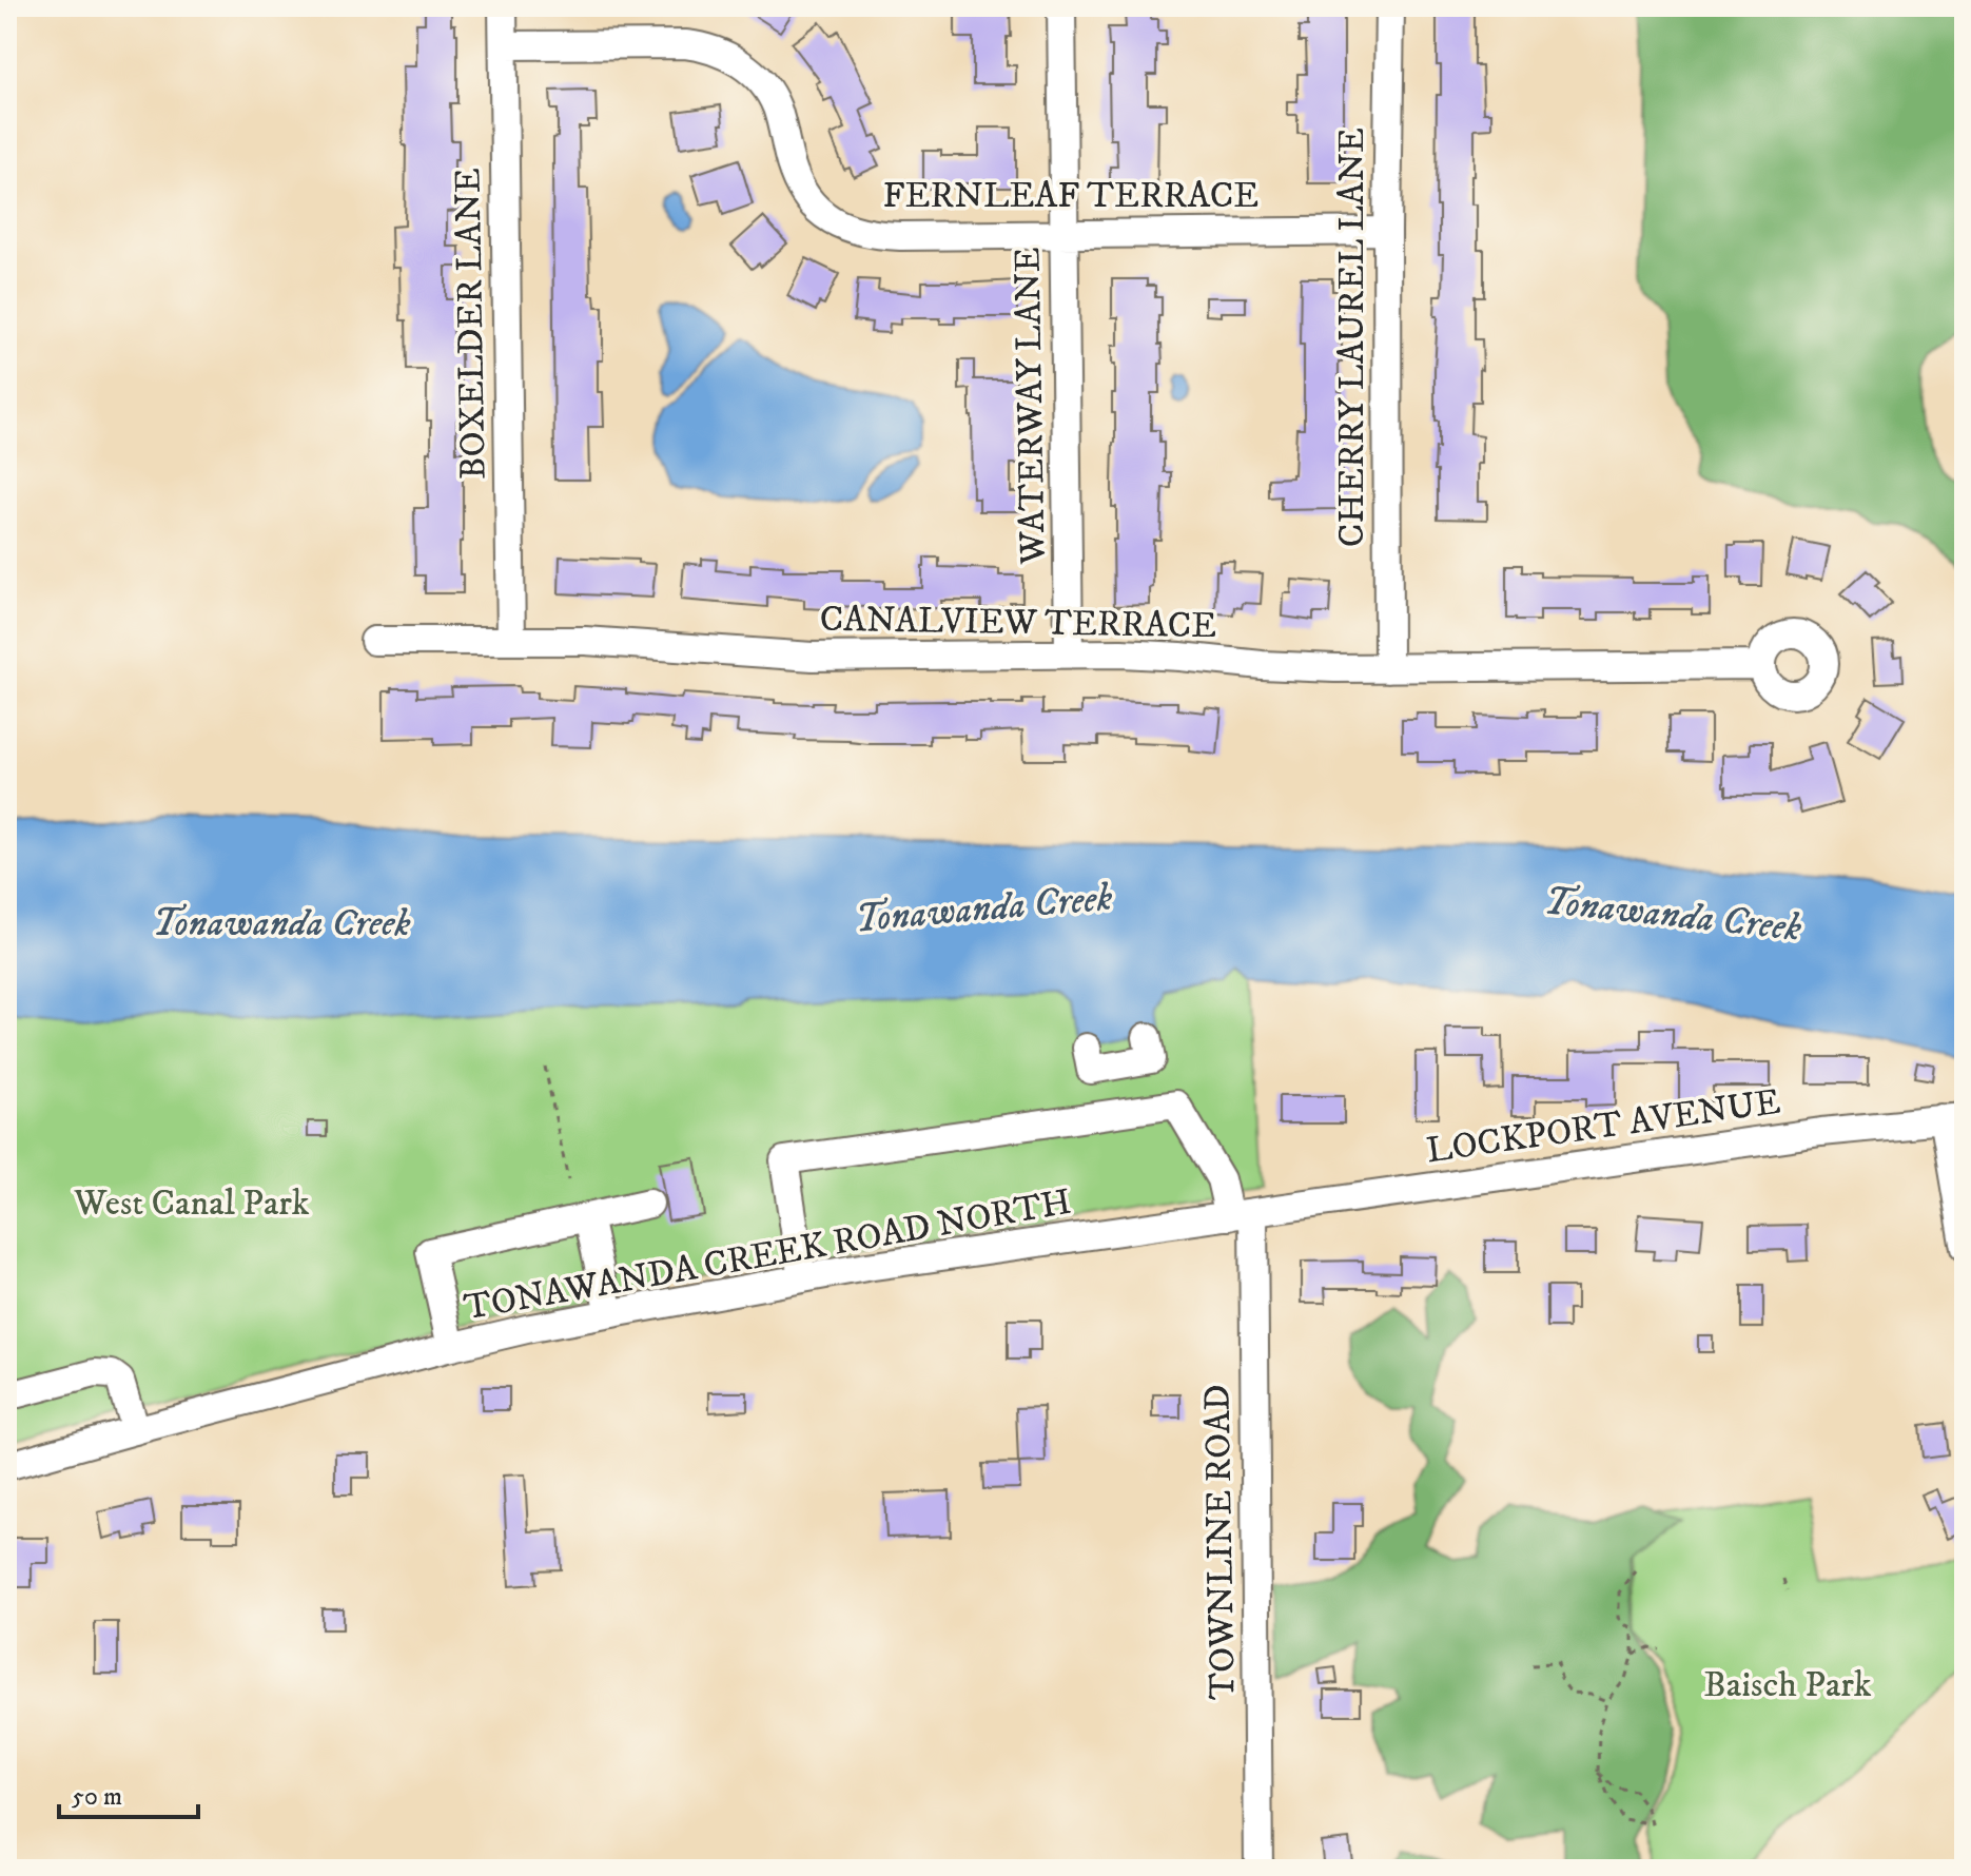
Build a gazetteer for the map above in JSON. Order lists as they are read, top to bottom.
{
  "streets": {
    "street": [
      "FERNLEAF TERRACE",
      "BOXELDER LANE",
      "CHERRY LAUREL LANE",
      "WATERWAY LANE",
      "CANALVIEW TERRACE",
      "LOCKPORT AVENUE",
      "TONAWANDA CREEK ROAD NORTH",
      "TOWNLINE ROAD"
    ]
  },
  "crossings": [
    ["FERNLEAF TERRACE", "BOXELDER LANE"],
    ["FERNLEAF TERRACE", "CHERRY LAUREL LANE"],
    ["FERNLEAF TERRACE", "WATERWAY LANE"],
    ["BOXELDER LANE", "CANALVIEW TERRACE"],
    ["CHERRY LAUREL LANE", "CANALVIEW TERRACE"],
    ["WATERWAY LANE", "CANALVIEW TERRACE"],
    ["LOCKPORT AVENUE", "TONAWANDA CREEK ROAD NORTH"],
    ["LOCKPORT AVENUE", "TOWNLINE ROAD"],
    ["TONAWANDA CREEK ROAD NORTH", "TOWNLINE ROAD"]
  ],
  "water": ["Tonawanda Creek"],
  "parks": ["West Canal Park", "Baisch Park"],
  "scale_bar": "50 m"
}
